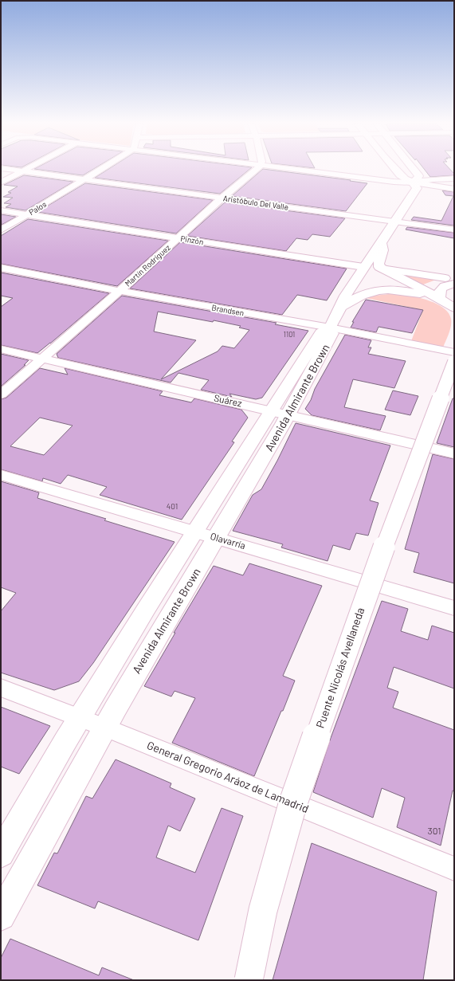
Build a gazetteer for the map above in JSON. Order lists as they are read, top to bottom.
{
  "streets": {
    "main road": ["Avenida Almirante Brown", "Puente Nicolás Avellaneda"],
    "street": [
      "Aristóbulo Del Valle",
      "Palos",
      "Pinzón",
      "Martín Rodríguez",
      "Brandsen",
      "Suárez",
      "Olavarría",
      "General Gregorio Aráoz de Lamadrid"
    ]
  },
  "crossings": [
    ["Aristóbulo Del Valle", "Palos"],
    ["Aristóbulo Del Valle", "Martín Rodríguez"],
    ["Aristóbulo Del Valle", "Avenida Almirante Brown"],
    ["Palos", "Pinzón"],
    ["Pinzón", "Martín Rodríguez"],
    ["Pinzón", "Avenida Almirante Brown"],
    ["Martín Rodríguez", "Brandsen"],
    ["Martín Rodríguez", "Suárez"],
    ["Brandsen", "Avenida Almirante Brown"],
    ["Avenida Almirante Brown", "Suárez"],
    ["Avenida Almirante Brown", "Olavarría"],
    ["Avenida Almirante Brown", "General Gregorio Aráoz de Lamadrid"]
  ],
  "house_numbers": ["1101", "401", "301"]
}
